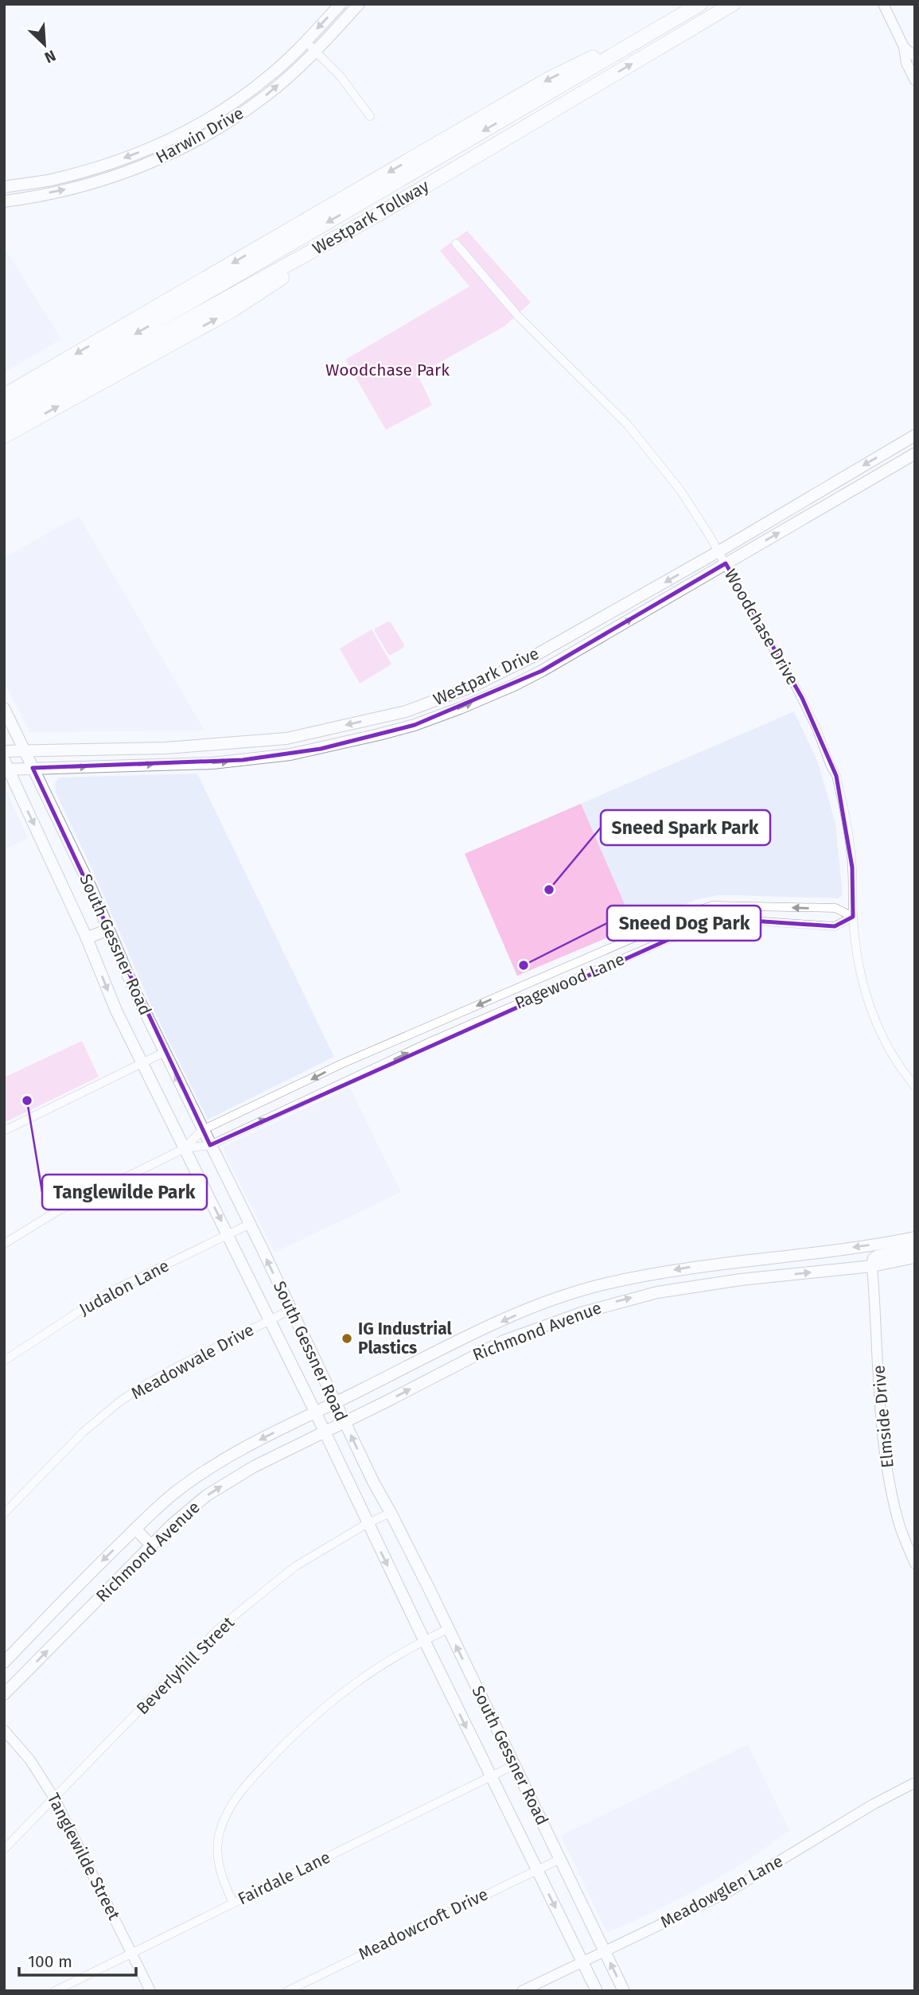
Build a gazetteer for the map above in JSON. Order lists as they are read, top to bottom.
{
  "streets": {
    "highway": ["Westpark Tollway"],
    "main road": [
      "Harwin Drive",
      "Westpark Drive",
      "South Gessner Road",
      "Richmond Avenue"
    ],
    "street": [
      "Woodchase Drive",
      "Pagewood Lane",
      "Judalon Lane",
      "Meadowvale Drive",
      "Elmside Drive",
      "Beverlyhill Street",
      "Tanglewilde Street",
      "Fairdale Lane",
      "Meadowglen Lane",
      "Meadowcroft Drive"
    ]
  },
  "crossings": [
    ["Woodchase Drive", "Westpark Drive"],
    ["Woodchase Drive", "Pagewood Lane"],
    ["Westpark Drive", "South Gessner Road"],
    ["South Gessner Road", "Pagewood Lane"],
    ["South Gessner Road", "Judalon Lane"],
    ["South Gessner Road", "Richmond Avenue"],
    ["South Gessner Road", "Meadowvale Drive"],
    ["South Gessner Road", "Beverlyhill Street"],
    ["South Gessner Road", "Fairdale Lane"],
    ["South Gessner Road", "Meadowglen Lane"],
    ["South Gessner Road", "Meadowcroft Drive"],
    ["Richmond Avenue", "Elmside Drive"],
    ["Beverlyhill Street", "Tanglewilde Street"],
    ["Tanglewilde Street", "Fairdale Lane"]
  ],
  "parks": ["Woodchase Park"],
  "places": [
    "Sneed Spark Park",
    "Sneed Dog Park",
    "Tanglewilde Park",
    "IG Industrial Plastics"
  ],
  "scale_bar": "100 m",
  "north": "bottom right"
}
